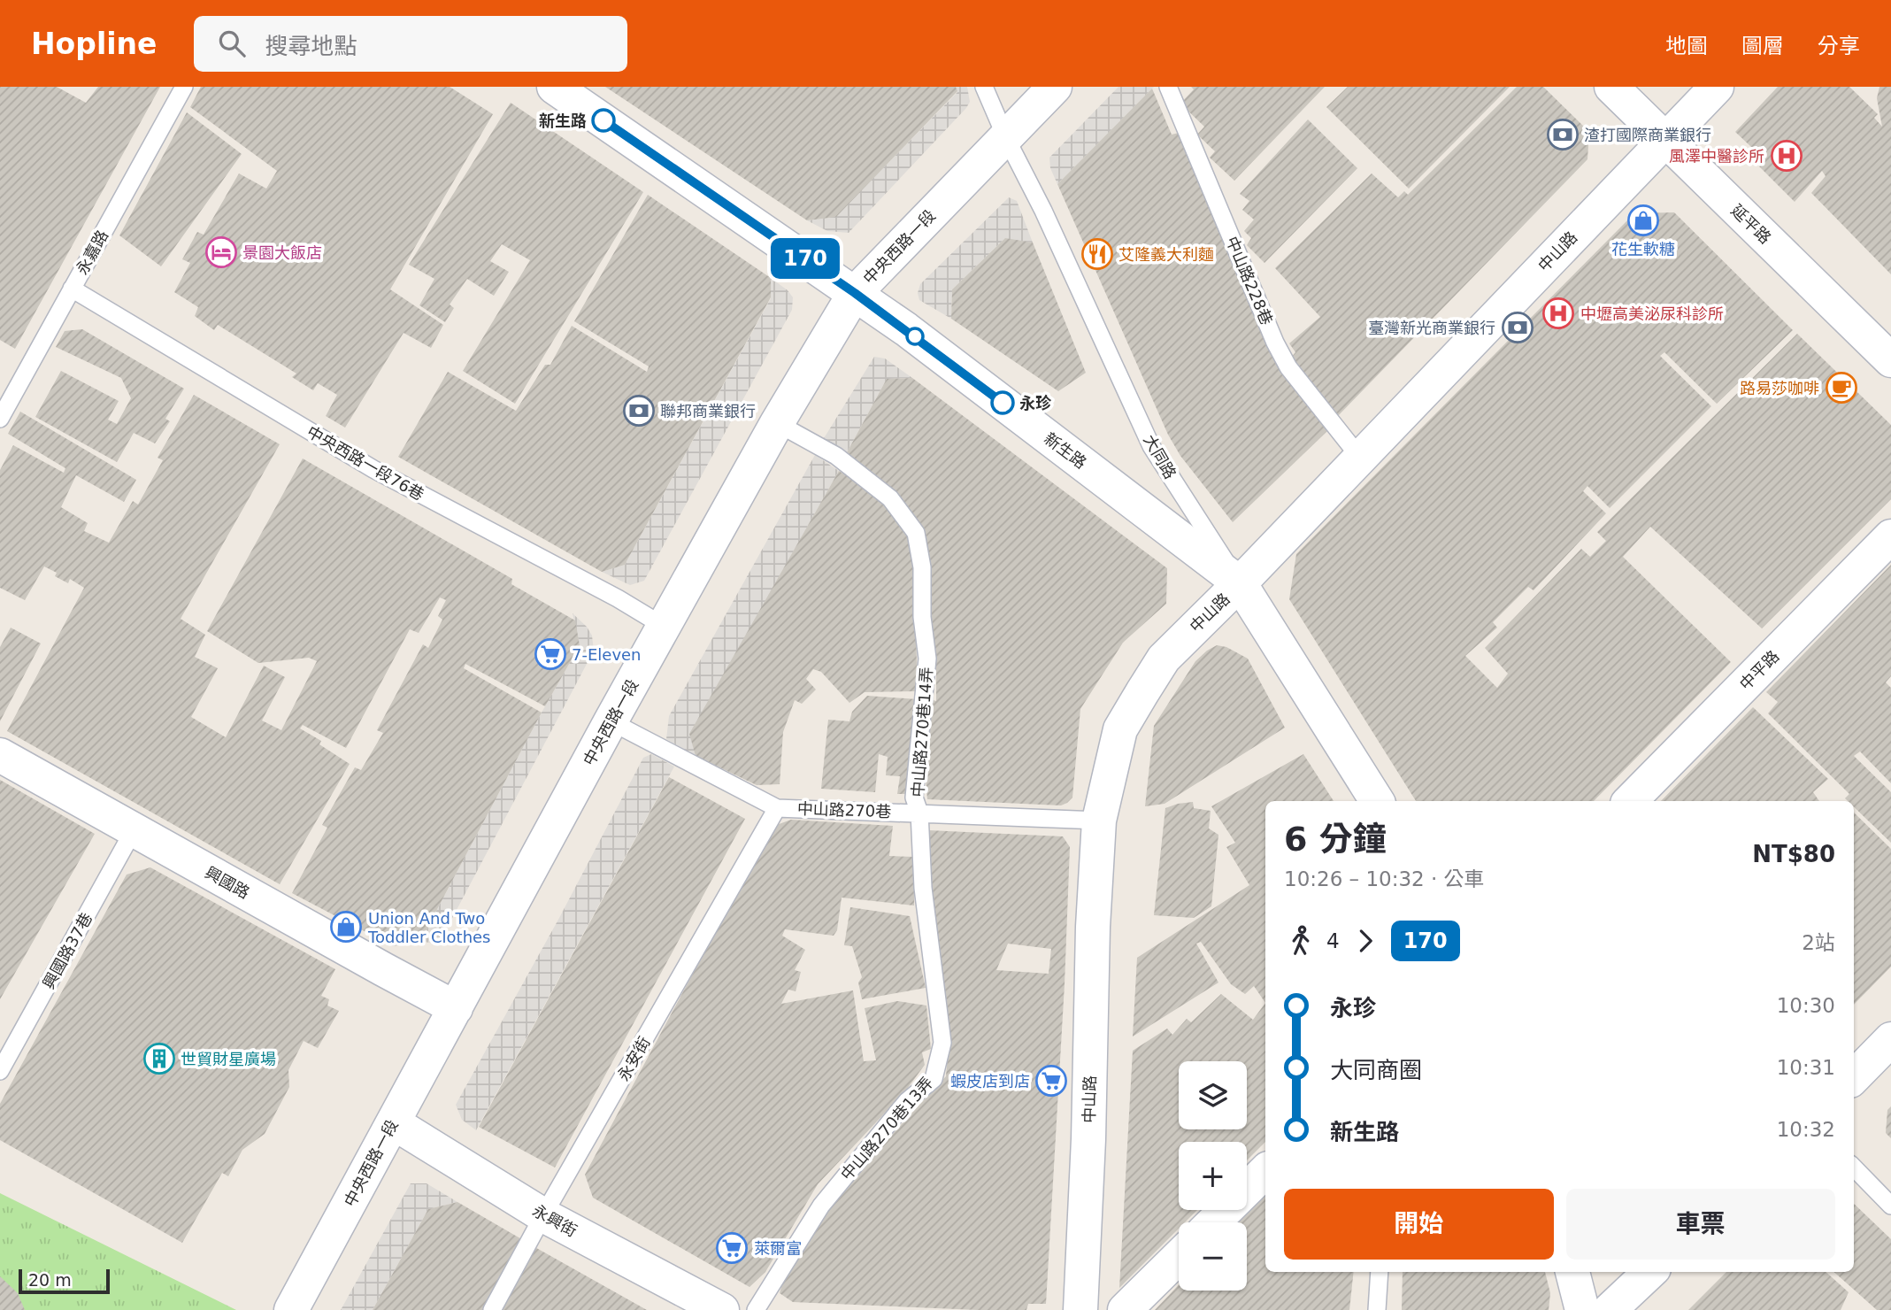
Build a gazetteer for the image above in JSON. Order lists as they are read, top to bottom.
{
  "streets": {
    "street": [
      "延平路",
      "中央西路一段",
      "中山路",
      "新生路",
      "大同路",
      "中平路",
      "興國路",
      "永興街"
    ],
    "lane": [
      "永嘉路",
      "中山路228巷",
      "中央西路一段76巷",
      "中山路270巷14弄",
      "中山路270巷",
      "興國路37巷",
      "永安街",
      "中山路270巷13弄"
    ]
  },
  "crossings": [
    ["延平路", "中山路"],
    ["中央西路一段", "新生路"],
    ["中央西路一段", "大同路"],
    ["中央西路一段", "中央西路一段76巷"],
    ["中央西路一段", "中山路270巷14弄"],
    ["中央西路一段", "中山路270巷"],
    ["中央西路一段", "興國路"],
    ["中央西路一段", "永興街"],
    ["中山路", "中山路228巷"],
    ["中山路", "新生路"],
    ["中山路", "大同路"],
    ["中山路", "中山路270巷"],
    ["永嘉路", "中央西路一段76巷"],
    ["新生路", "大同路"],
    ["中山路270巷14弄", "中山路270巷"],
    ["中山路270巷14弄", "中山路270巷13弄"],
    ["中山路270巷", "永安街"],
    ["中山路270巷", "中山路270巷13弄"],
    ["興國路", "興國路37巷"],
    ["永安街", "永興街"]
  ],
  "places": {
    "other": ["新生路", "永珍"],
    "bank": ["渣打國際商業銀行", "臺灣新光商業銀行", "聯邦商業銀行"],
    "hospital": ["風澤中醫診所", "中壢高美泌尿科診所"],
    "shop": ["花生軟糖", "Union And Two Toddler Clothes"],
    "hotel": ["景園大飯店"],
    "restaurant": ["艾隆義大利麵"],
    "cafe": ["路易莎咖啡"],
    "supermarket": ["7-Eleven", "蝦皮店到店", "萊爾富"],
    "building": ["世貿財星廣場"]
  },
  "lines": ["bus line 170"],
  "scale_bar": "20 m",
  "page": {
    "header": "Hopline",
    "search": "搜尋地點",
    "nav": ["地圖", "圖層", "分享"],
    "on_map": "170",
    "heading": ["6 分鐘", "10:26 – 10:32 · 公車", "NT$80"],
    "legs": ["4", "170", "2站"],
    "list": [
      {
        "name": "永珍",
        "value": "10:30"
      },
      {
        "name": "大同商圈",
        "value": "10:31"
      },
      {
        "name": "新生路",
        "value": "10:32"
      }
    ],
    "map_buttons": ["+", "−"],
    "buttons": ["開始", "車票"],
    "scale": "20 m"
  }
}
